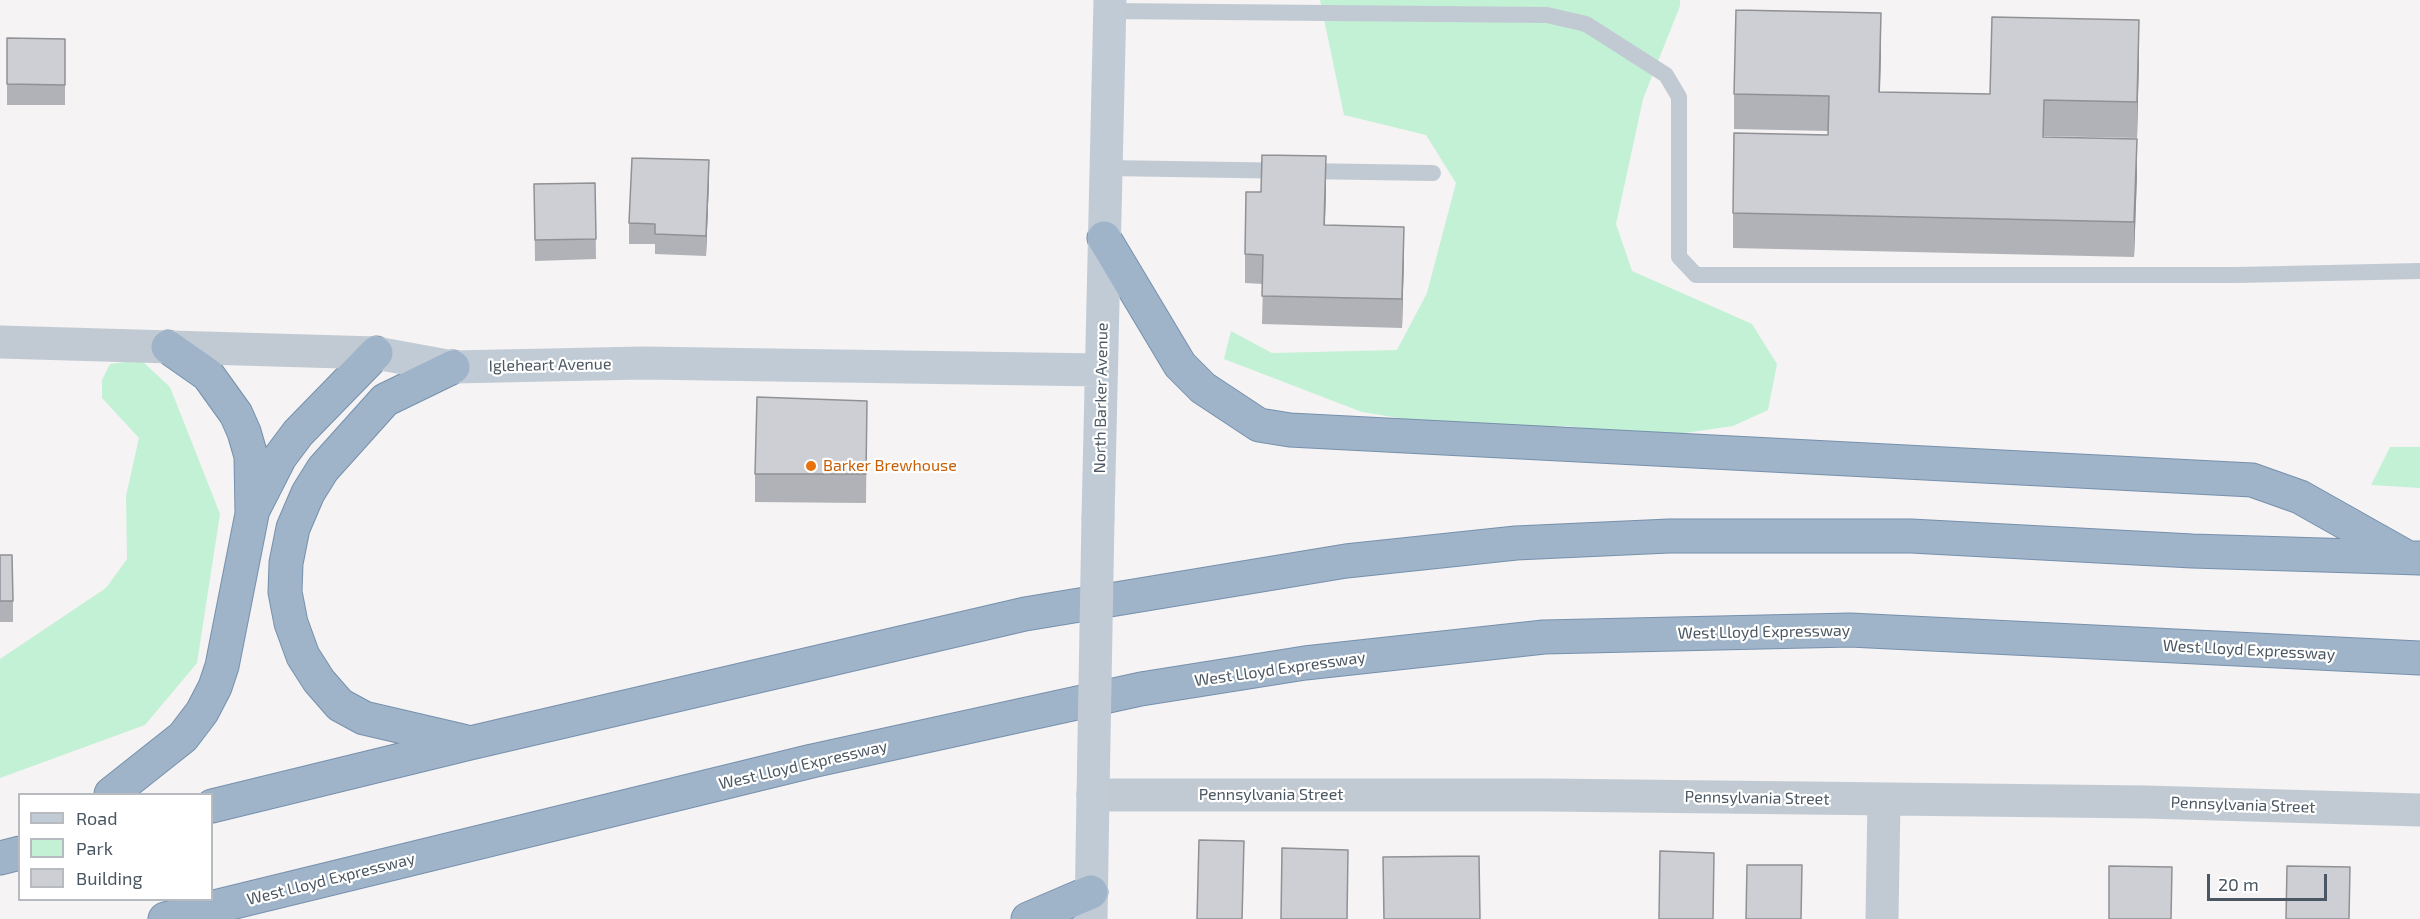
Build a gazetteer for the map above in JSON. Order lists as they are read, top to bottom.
{
  "streets": {
    "highway": ["West Lloyd Expressway"],
    "main road": ["Igleheart Avenue", "North Barker Avenue"],
    "street": ["Pennsylvania Street"]
  },
  "crossings": [
    ["Igleheart Avenue", "North Barker Avenue"],
    ["North Barker Avenue", "Pennsylvania Street"]
  ],
  "places": ["Barker Brewhouse"],
  "legend": ["Road", "Park", "Building"],
  "scale_bar": "20 m"
}
